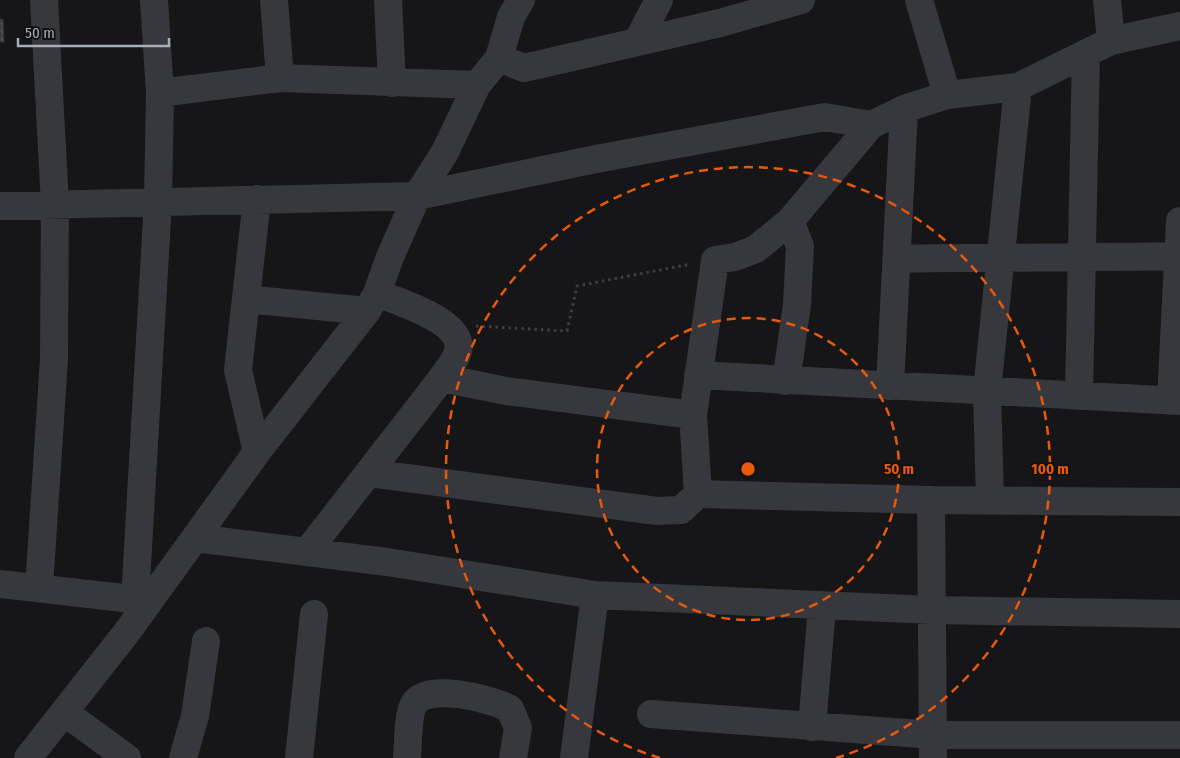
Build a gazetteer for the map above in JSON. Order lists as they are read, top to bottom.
{
  "scale_bar": "50 m",
  "rings": ["50 m", "100 m"]
}
